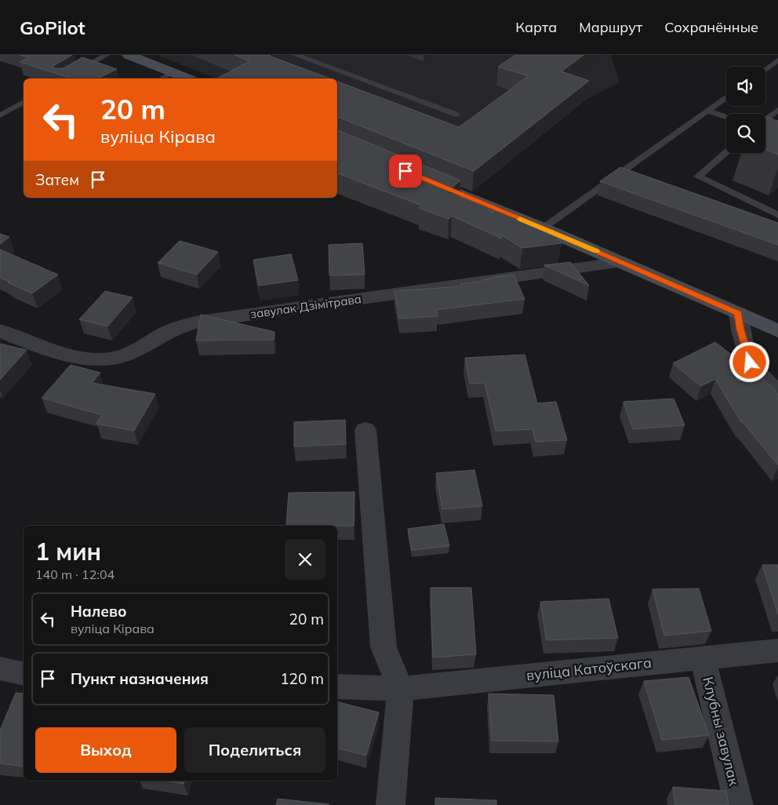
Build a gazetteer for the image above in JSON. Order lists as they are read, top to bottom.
{
  "streets": {
    "street": ["завулак Дзімітрава", "вуліца Катоўскага", "Клубны завулак"]
  },
  "crossings": [
    ["вуліца Катоўскага", "Клубны завулак"]
  ],
  "page": {
    "header": "GoPilot",
    "nav": ["Карта", "Маршрут", "Сохранённые"],
    "turn": ["20 m", "вуліца Кірава"],
    "then": "Затем",
    "heading": ["1 мин", "140 m · 12:04"],
    "list": [
      {
        "name": "Налево",
        "note": "вуліца Кірава",
        "value": "20 m"
      },
      {
        "name": "Пункт назначения",
        "value": "120 m"
      }
    ],
    "buttons": ["Выход", "Поделиться"]
  }
}
